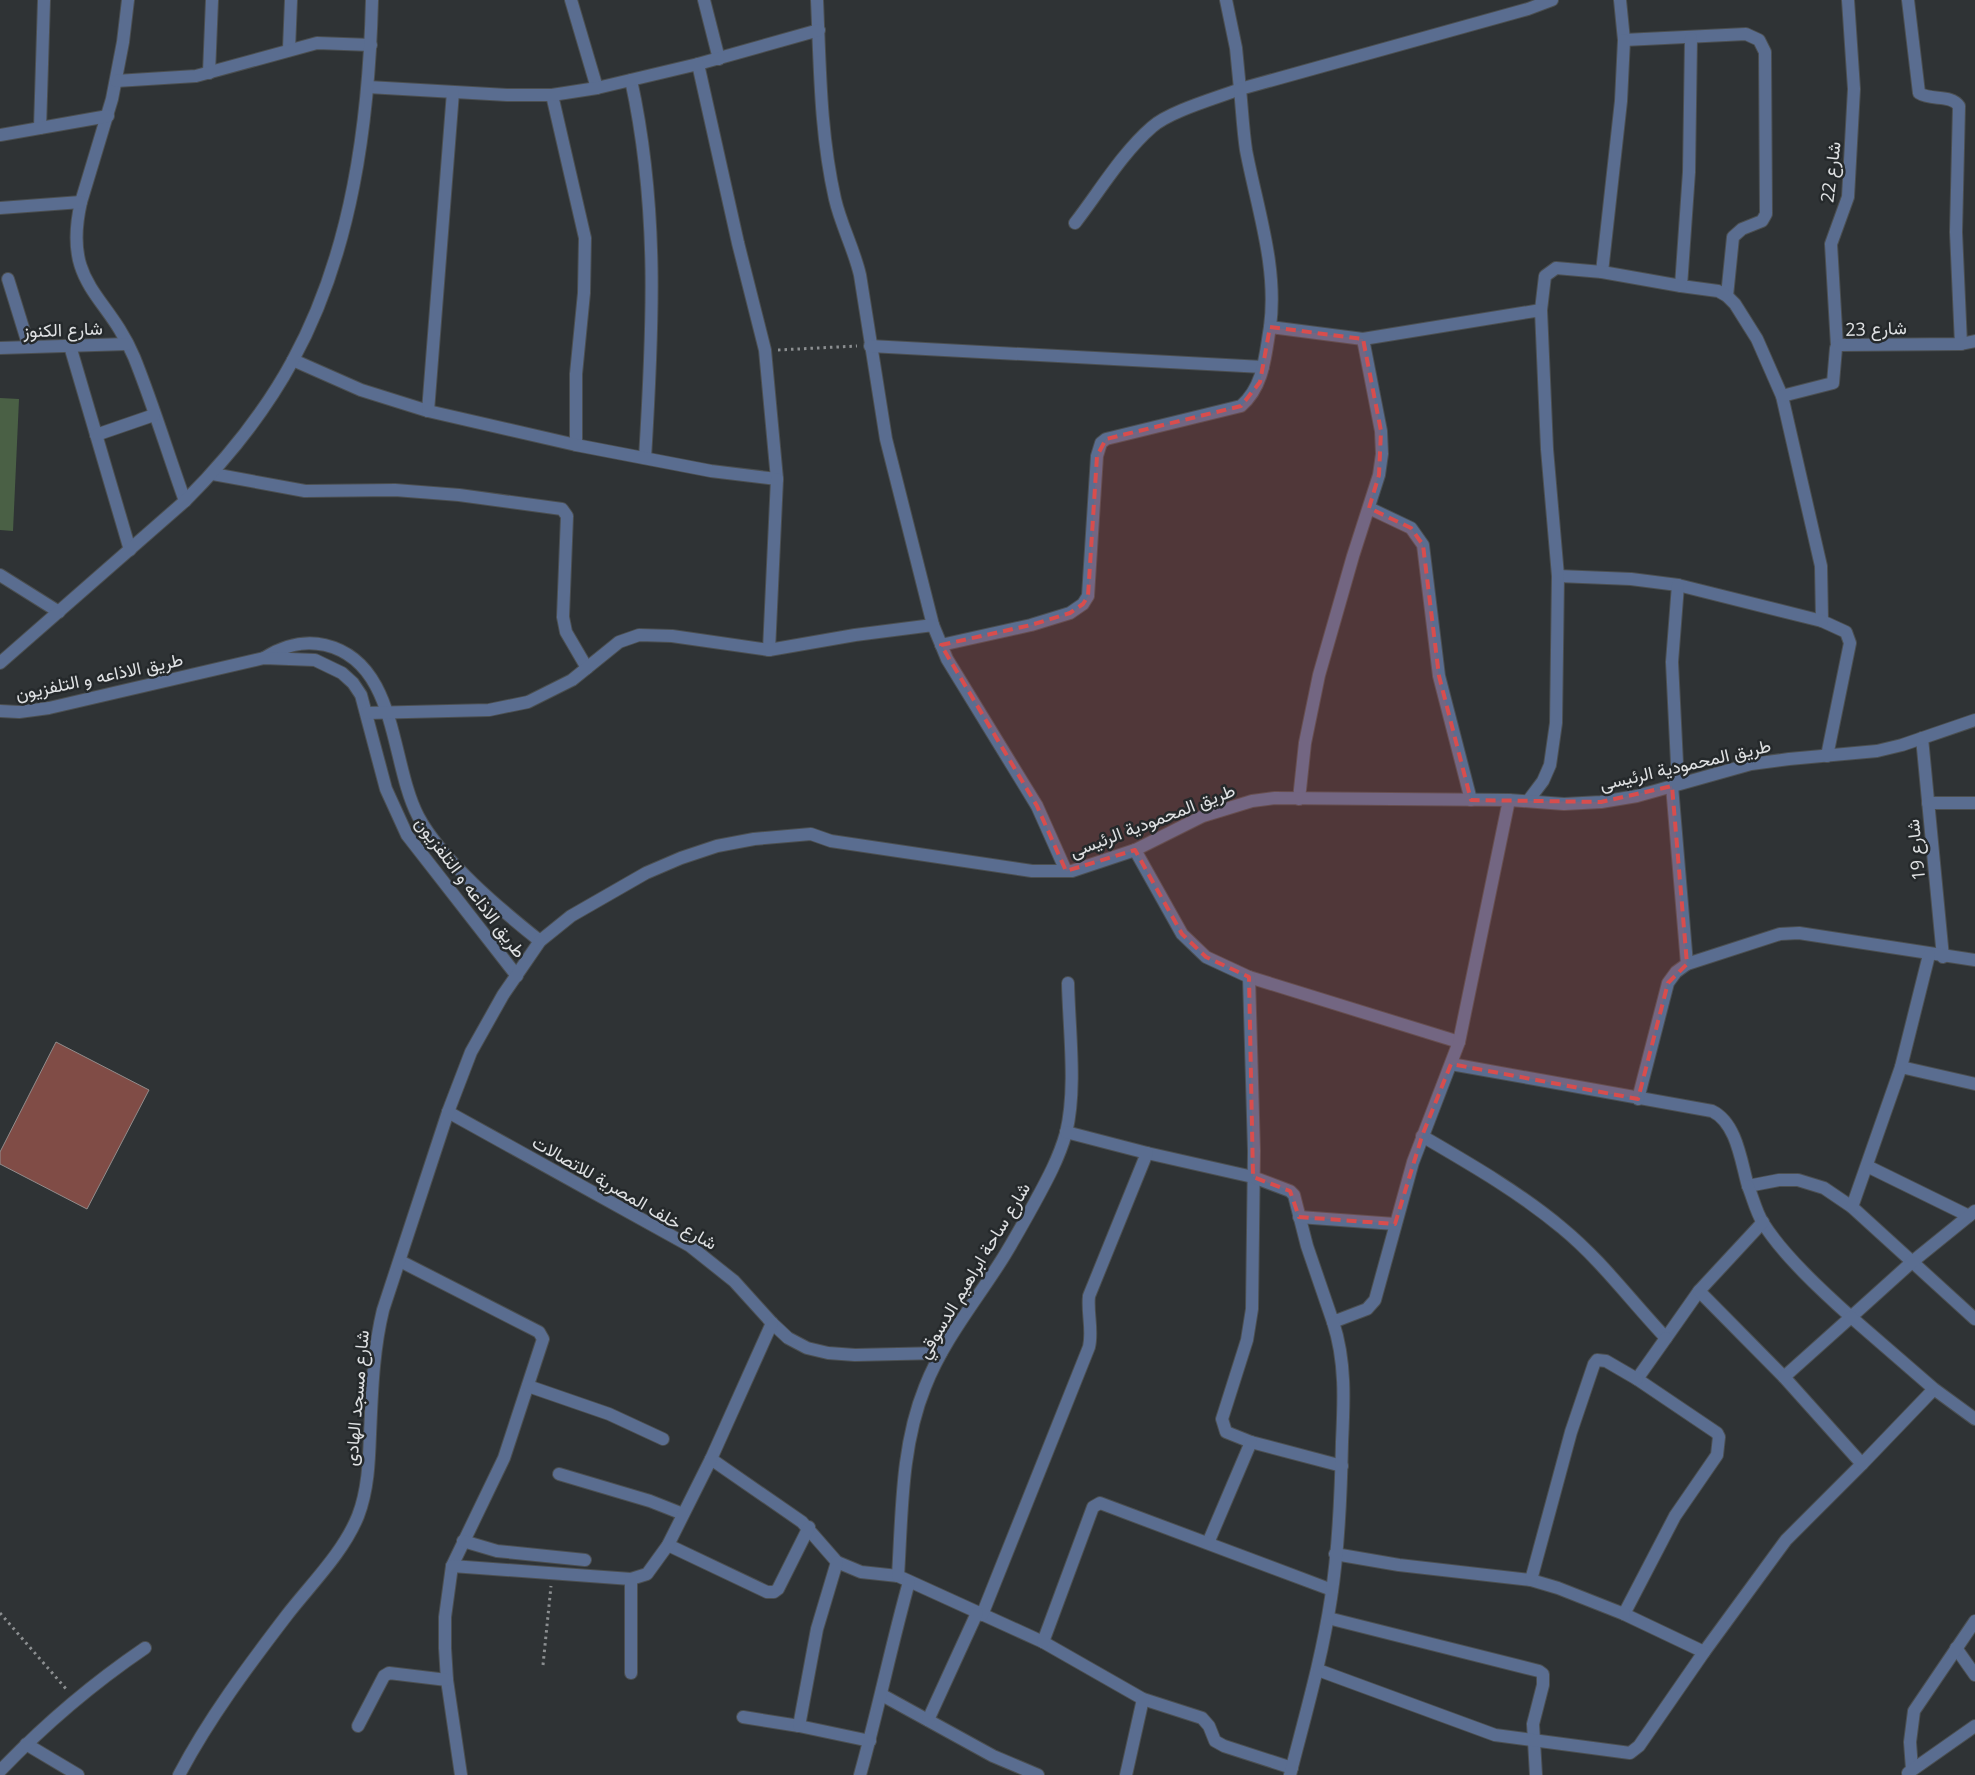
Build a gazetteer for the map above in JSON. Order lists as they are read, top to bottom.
{
  "streets": {
    "street": [
      "شارع 22",
      "شارع 23",
      "شارع الكنوز",
      "طريق الاذاعه و التلفزيون",
      "طريق المحمودية الرئيسى",
      "شارع 19",
      "شارع خلف المصرية للاتصالات",
      "شارع ساحة ابراهيم الدسوقي",
      "شارع مسجد الهادى"
    ]
  },
  "crossings": [
    ["شارع 22", "شارع 23"],
    ["طريق الاذاعه و التلفزيون", "طريق المحمودية الرئيسى"],
    ["طريق الاذاعه و التلفزيون", "شارع مسجد الهادى"],
    ["طريق المحمودية الرئيسى", "شارع 19"],
    ["طريق المحمودية الرئيسى", "شارع مسجد الهادى"],
    ["شارع خلف المصرية للاتصالات", "شارع ساحة ابراهيم الدسوقي"],
    ["شارع خلف المصرية للاتصالات", "شارع مسجد الهادى"]
  ]
}
